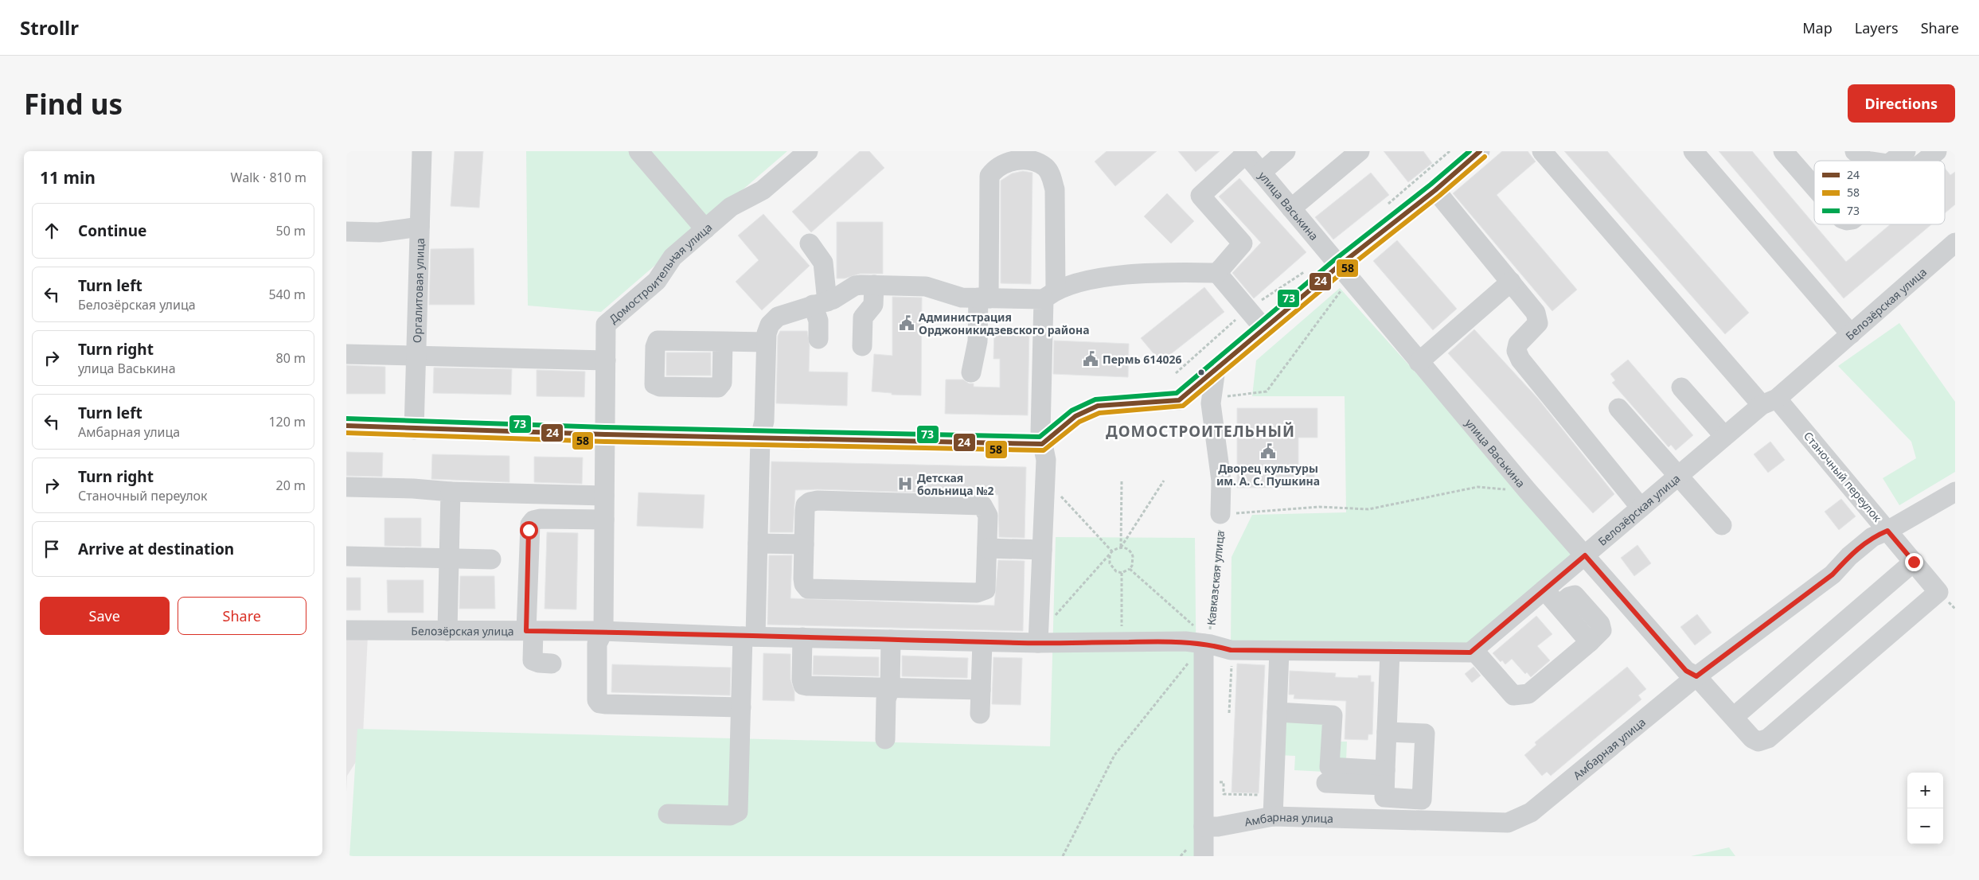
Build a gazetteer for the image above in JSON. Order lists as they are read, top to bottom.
{
  "streets": {
    "street": [
      "улица Васькина",
      "Домостроительная улица",
      "Оргалитовая улица",
      "Белозёрская улица",
      "Станочный переулок",
      "Кавказская улица",
      "Амбарная улица"
    ]
  },
  "crossings": [
    ["улица Васькина", "Белозёрская улица"],
    ["улица Васькина", "Станочный переулок"],
    ["улица Васькина", "Амбарная улица"],
    ["Домостроительная улица", "Белозёрская улица"],
    ["Белозёрская улица", "Станочный переулок"],
    ["Белозёрская улица", "Кавказская улица"],
    ["Станочный переулок", "Амбарная улица"]
  ],
  "districts": ["ДОМОСТРОИТЕЛЬНЫЙ"],
  "places": {
    "public building": ["Администрация Орджоникидзевского района", "Пермь 614026", "Дворец культуры им. А. С. Пушкина"],
    "hospital": ["Детская больница №2"]
  },
  "lines": ["transit line 24", "transit line 73", "transit line 58"],
  "legend": ["24", "58", "73"],
  "page": {
    "header": "Strollr",
    "nav": ["Map", "Layers", "Share"],
    "buttons": [
      "Directions",
      ["Save", "Share"]
    ],
    "title": "Find us",
    "heading": ["11 min", "Walk · 810 m"],
    "list": [
      ["Continue", "50 m"],
      ["Turn left", "Белозёрская улица", "540 m"],
      ["Turn right", "улица Васькина", "80 m"],
      ["Turn left", "Амбарная улица", "120 m"],
      ["Turn right", "Станочный переулок", "20 m"],
      "Arrive at destination"
    ],
    "map_buttons": ["+", "−"]
  }
}
